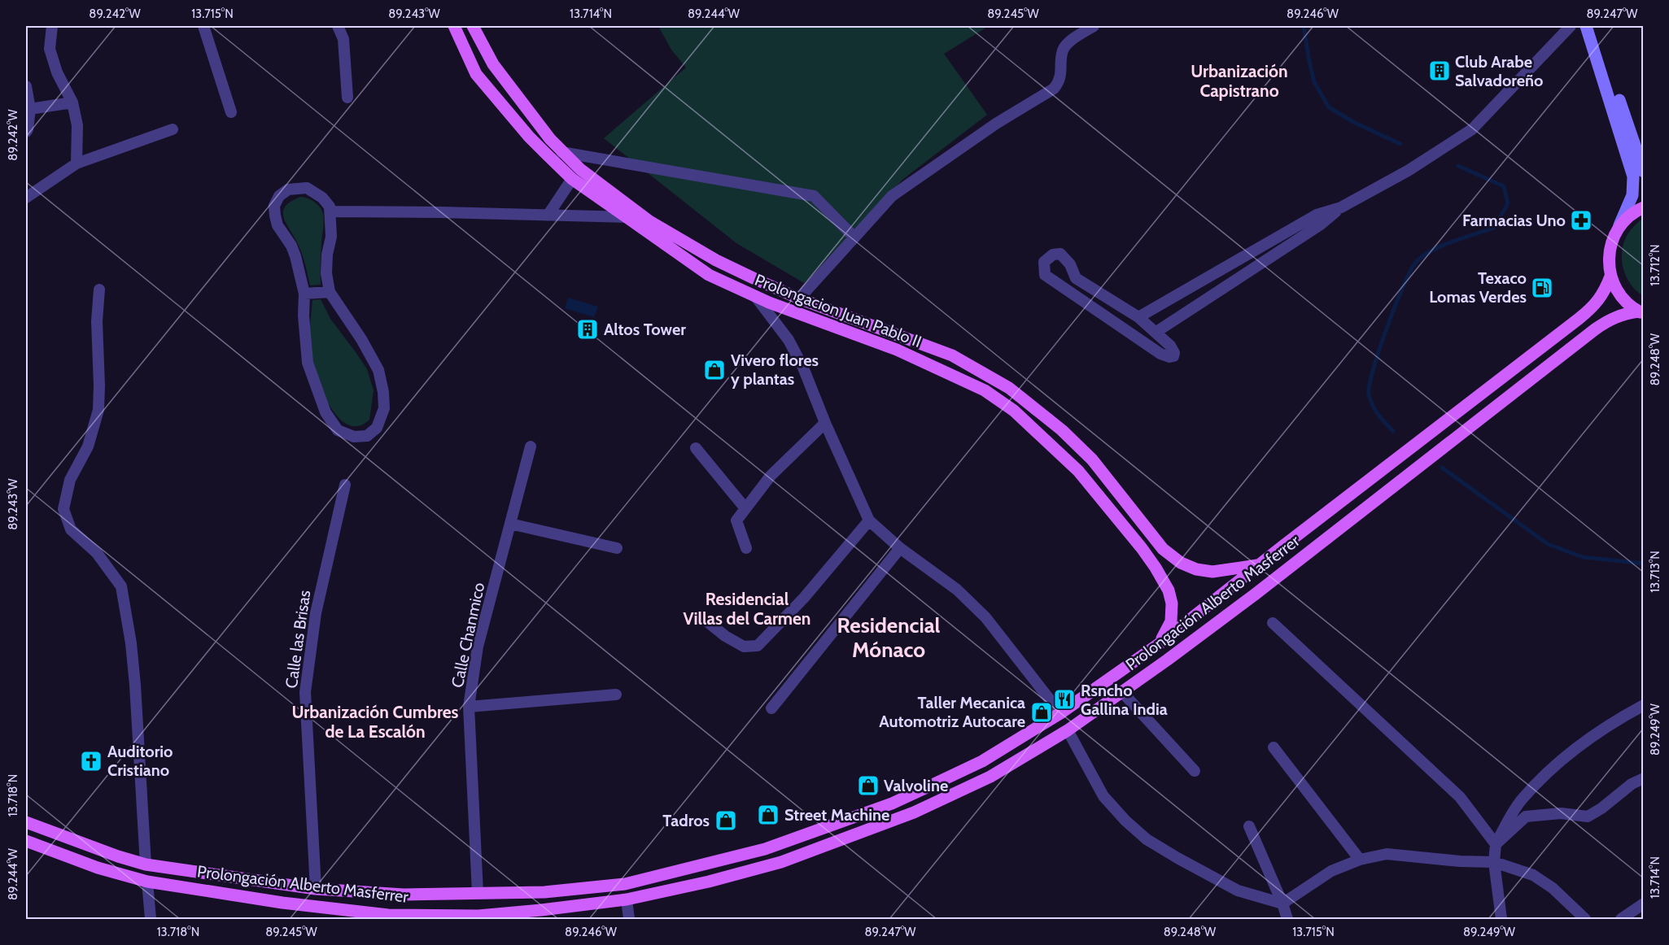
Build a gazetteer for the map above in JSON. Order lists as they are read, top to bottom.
{
  "streets": {
    "main road": ["Prolongacion Juan Pablo II", "Prolongación Alberto Masferrer"],
    "street": ["Calle Chanmico", "Calle las Brisas"]
  },
  "crossings": [
    ["Prolongacion Juan Pablo II", "Prolongación Alberto Masferrer"],
    ["Prolongación Alberto Masferrer", "Calle Chanmico"],
    ["Prolongación Alberto Masferrer", "Calle las Brisas"]
  ],
  "districts": [
    "Urbanización Capistrano",
    "Residencial Villas del Carmen",
    "Residencial Mónaco",
    "Urbanización Cumbres de La Escalón"
  ],
  "places": {
    "building": ["Club Arabe Salvadoreño", "Altos Tower"],
    "pharmacy": ["Farmacias Uno"],
    "fuel station": ["Texaco Lomas Verdes"],
    "shop": [
      "Vivero flores y plantas",
      "Taller Mecanica Automotriz Autocare",
      "Valvoline",
      "Street Machine",
      "Tadros"
    ],
    "restaurant": ["Rsncho Gallina India"],
    "church": ["Auditorio Cristiano"]
  },
  "coordinates": [
    "89.242°W",
    "13.715°N",
    "89.243°W",
    "13.714°N",
    "89.244°W",
    "89.245°W",
    "89.246°W",
    "89.247°W",
    "13.712°N",
    "89.248°W",
    "13.713°N",
    "89.249°W",
    "13.718°N"
  ]
}
